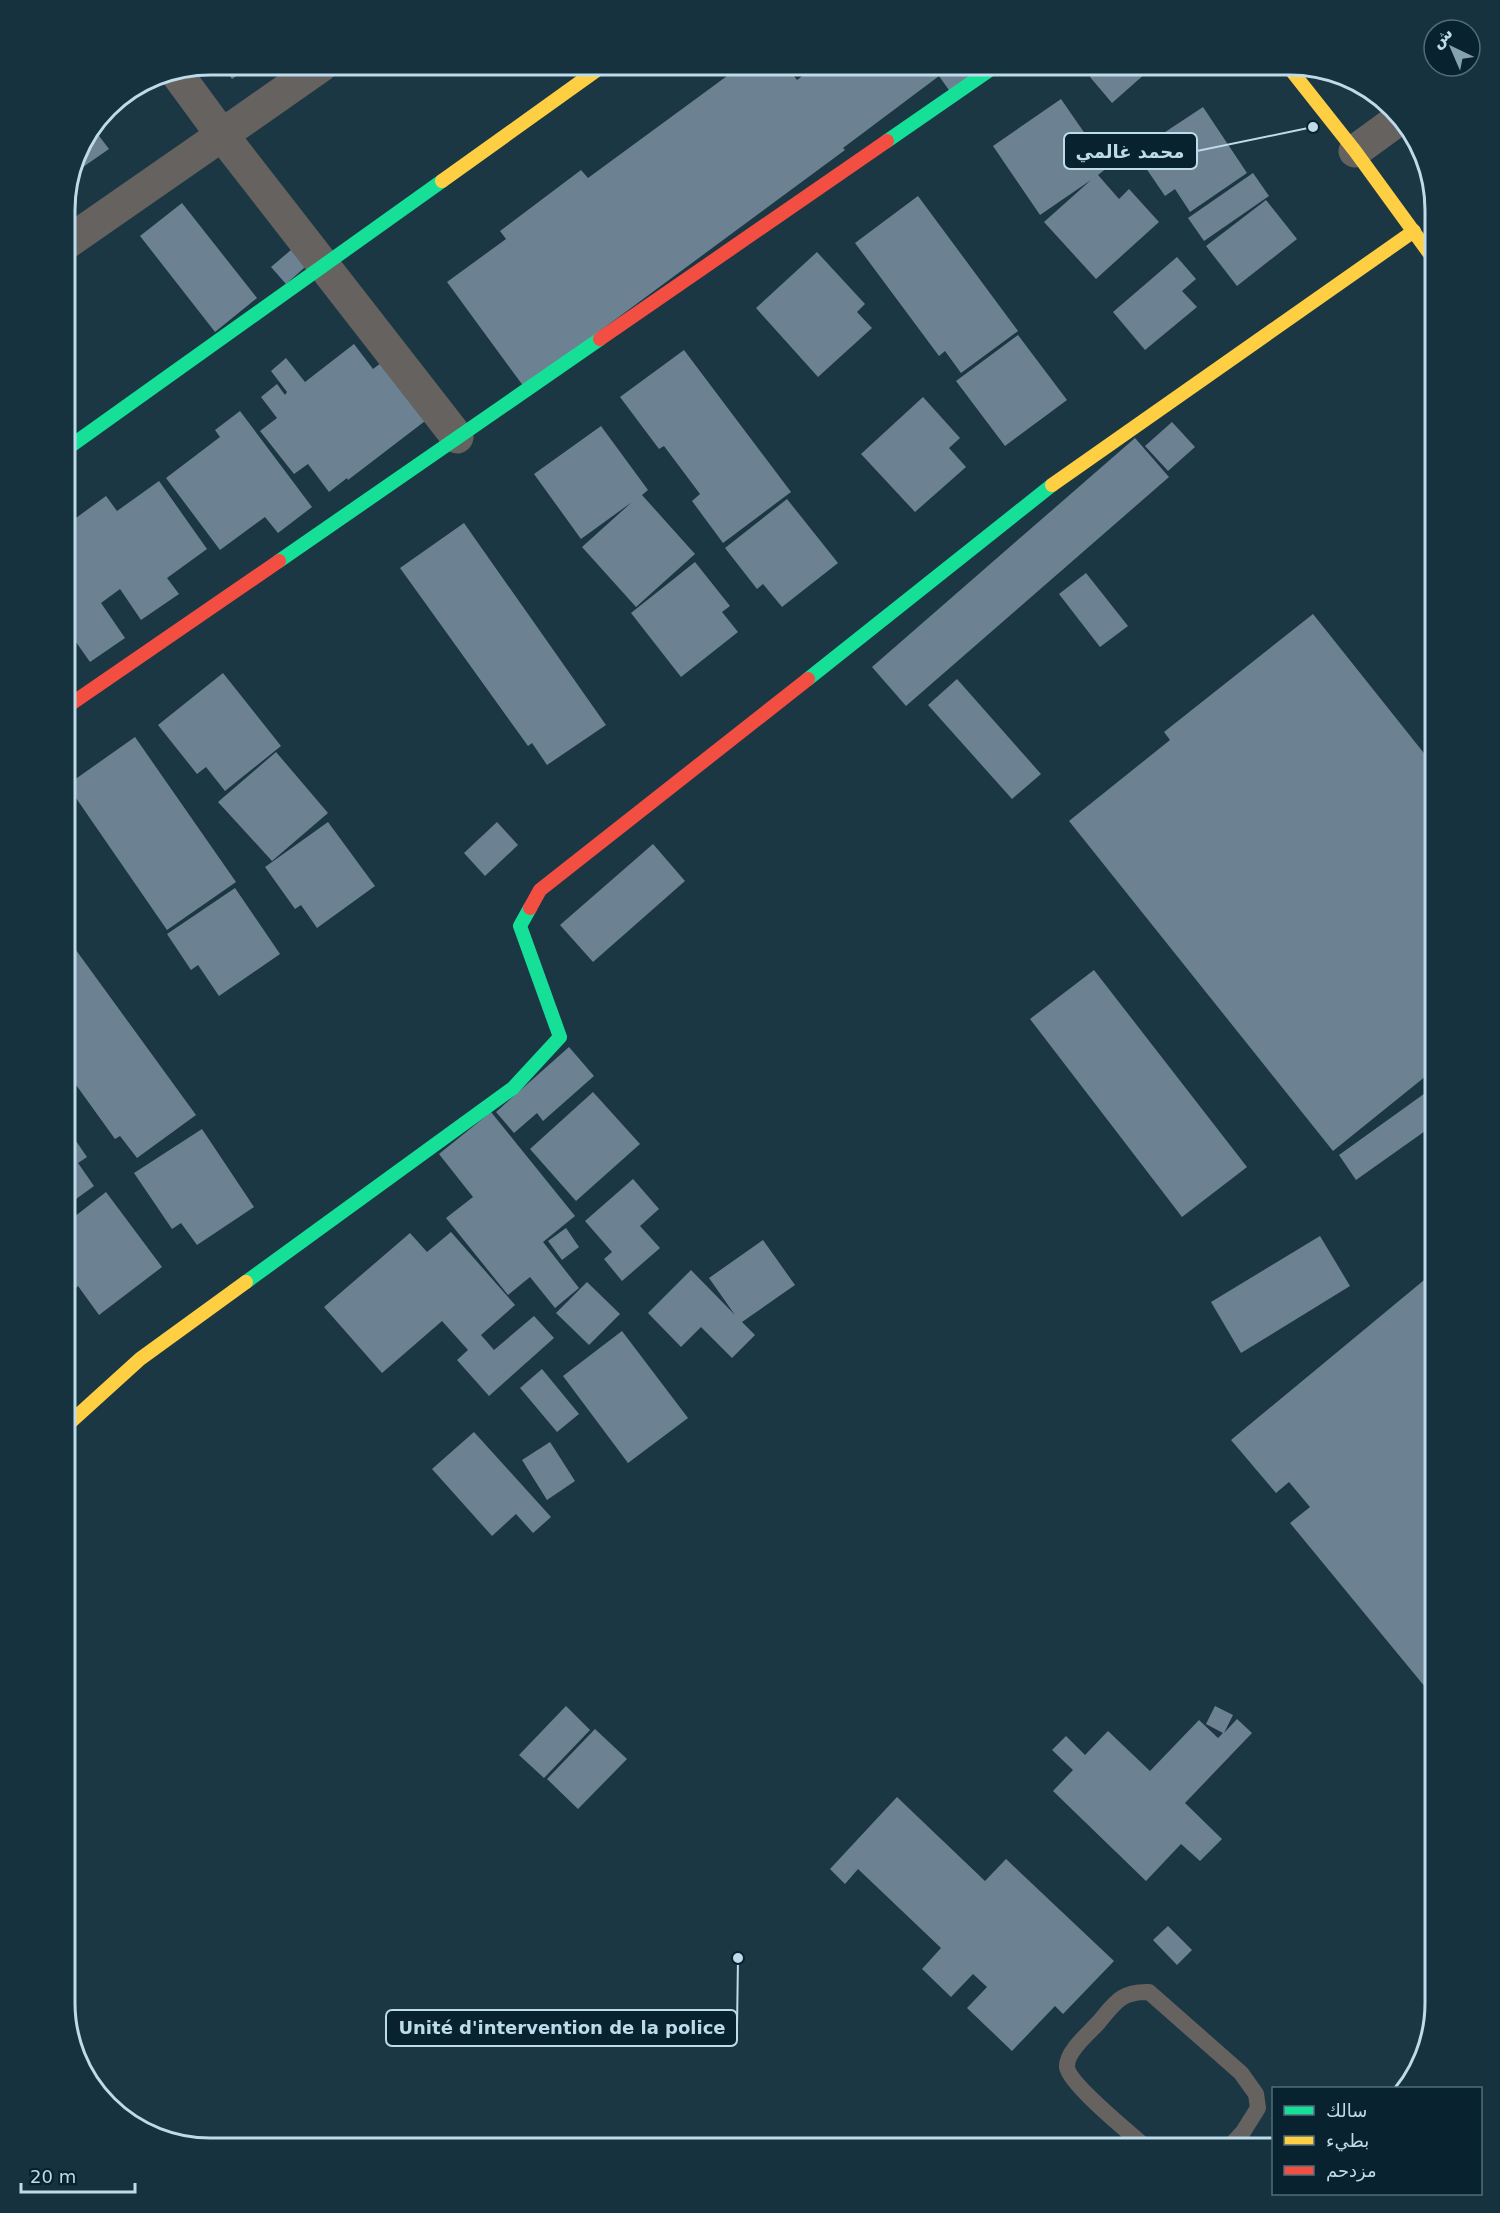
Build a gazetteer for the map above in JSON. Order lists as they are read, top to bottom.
{
  "places": ["محمد غالمي", "Unité d'intervention de la police"],
  "legend": ["سالك", "بطيء", "مزدحم"],
  "scale_bar": "20 m",
  "north": "top left"
}
